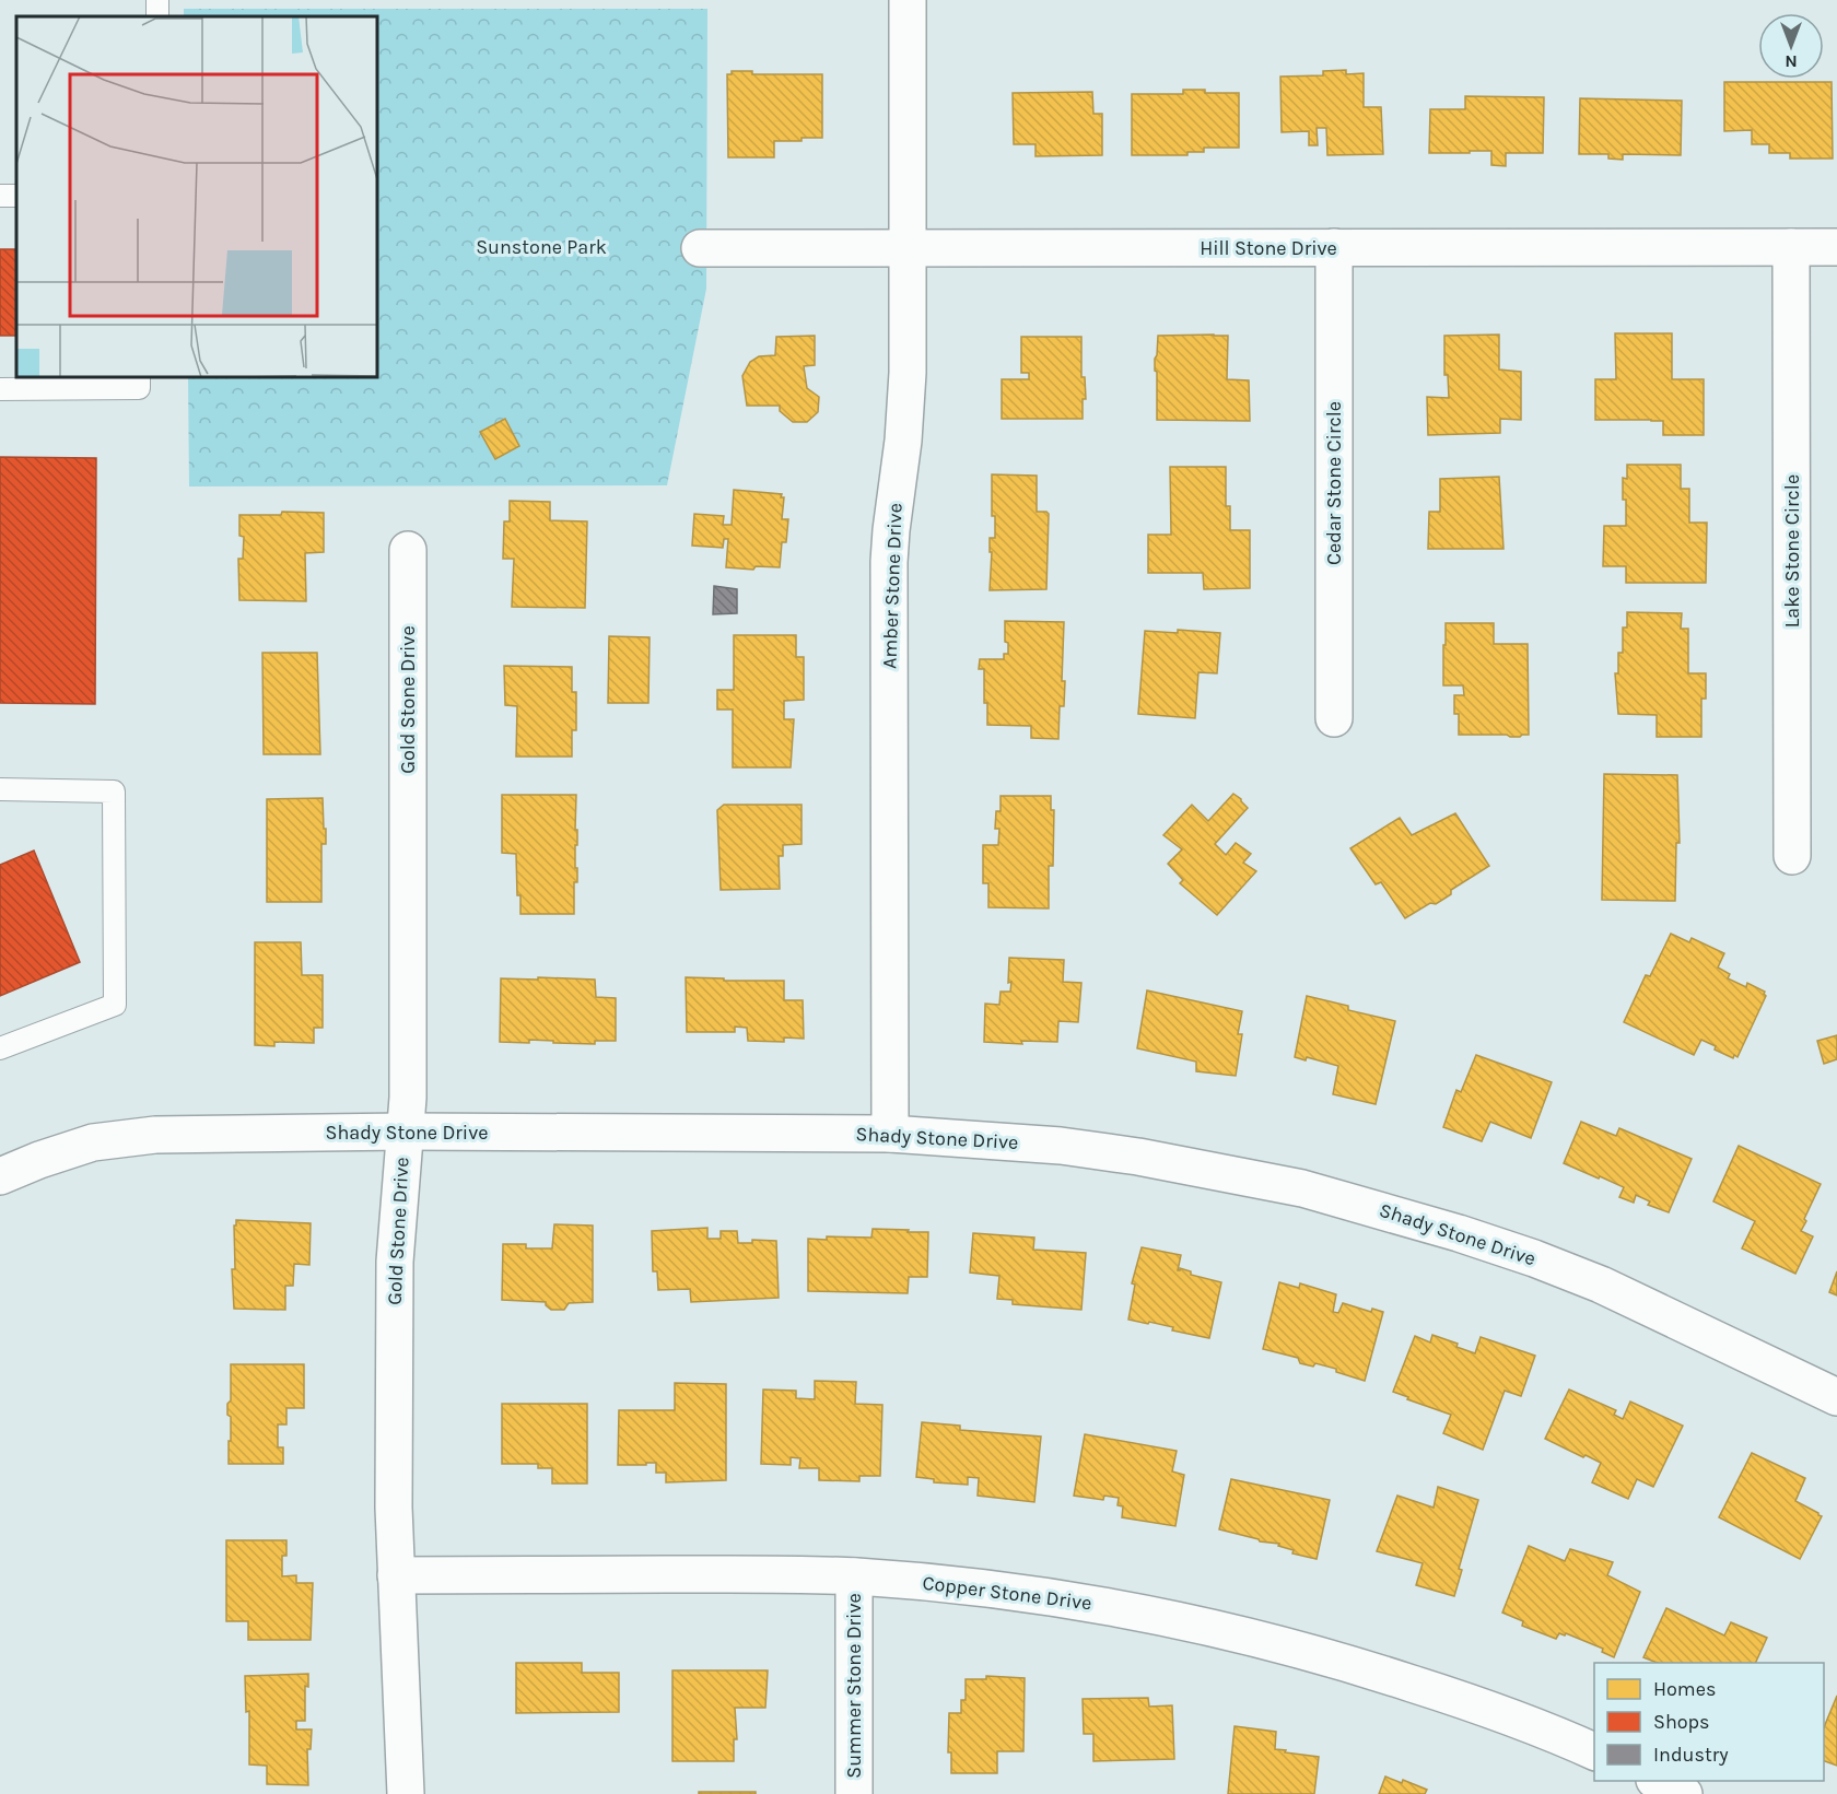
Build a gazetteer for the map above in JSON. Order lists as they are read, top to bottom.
{
  "streets": {
    "street": [
      "Hill Stone Drive",
      "Cedar Stone Circle",
      "Lake Stone Circle",
      "Amber Stone Drive",
      "Gold Stone Drive",
      "Shady Stone Drive",
      "Copper Stone Drive",
      "Summer Stone Drive"
    ]
  },
  "crossings": [
    ["Hill Stone Drive", "Cedar Stone Circle"],
    ["Hill Stone Drive", "Lake Stone Circle"],
    ["Hill Stone Drive", "Amber Stone Drive"],
    ["Amber Stone Drive", "Shady Stone Drive"],
    ["Gold Stone Drive", "Shady Stone Drive"],
    ["Gold Stone Drive", "Copper Stone Drive"],
    ["Copper Stone Drive", "Summer Stone Drive"]
  ],
  "parks": ["Sunstone Park"],
  "legend": ["Homes", "Shops", "Industry"],
  "north": "bottom"
}
